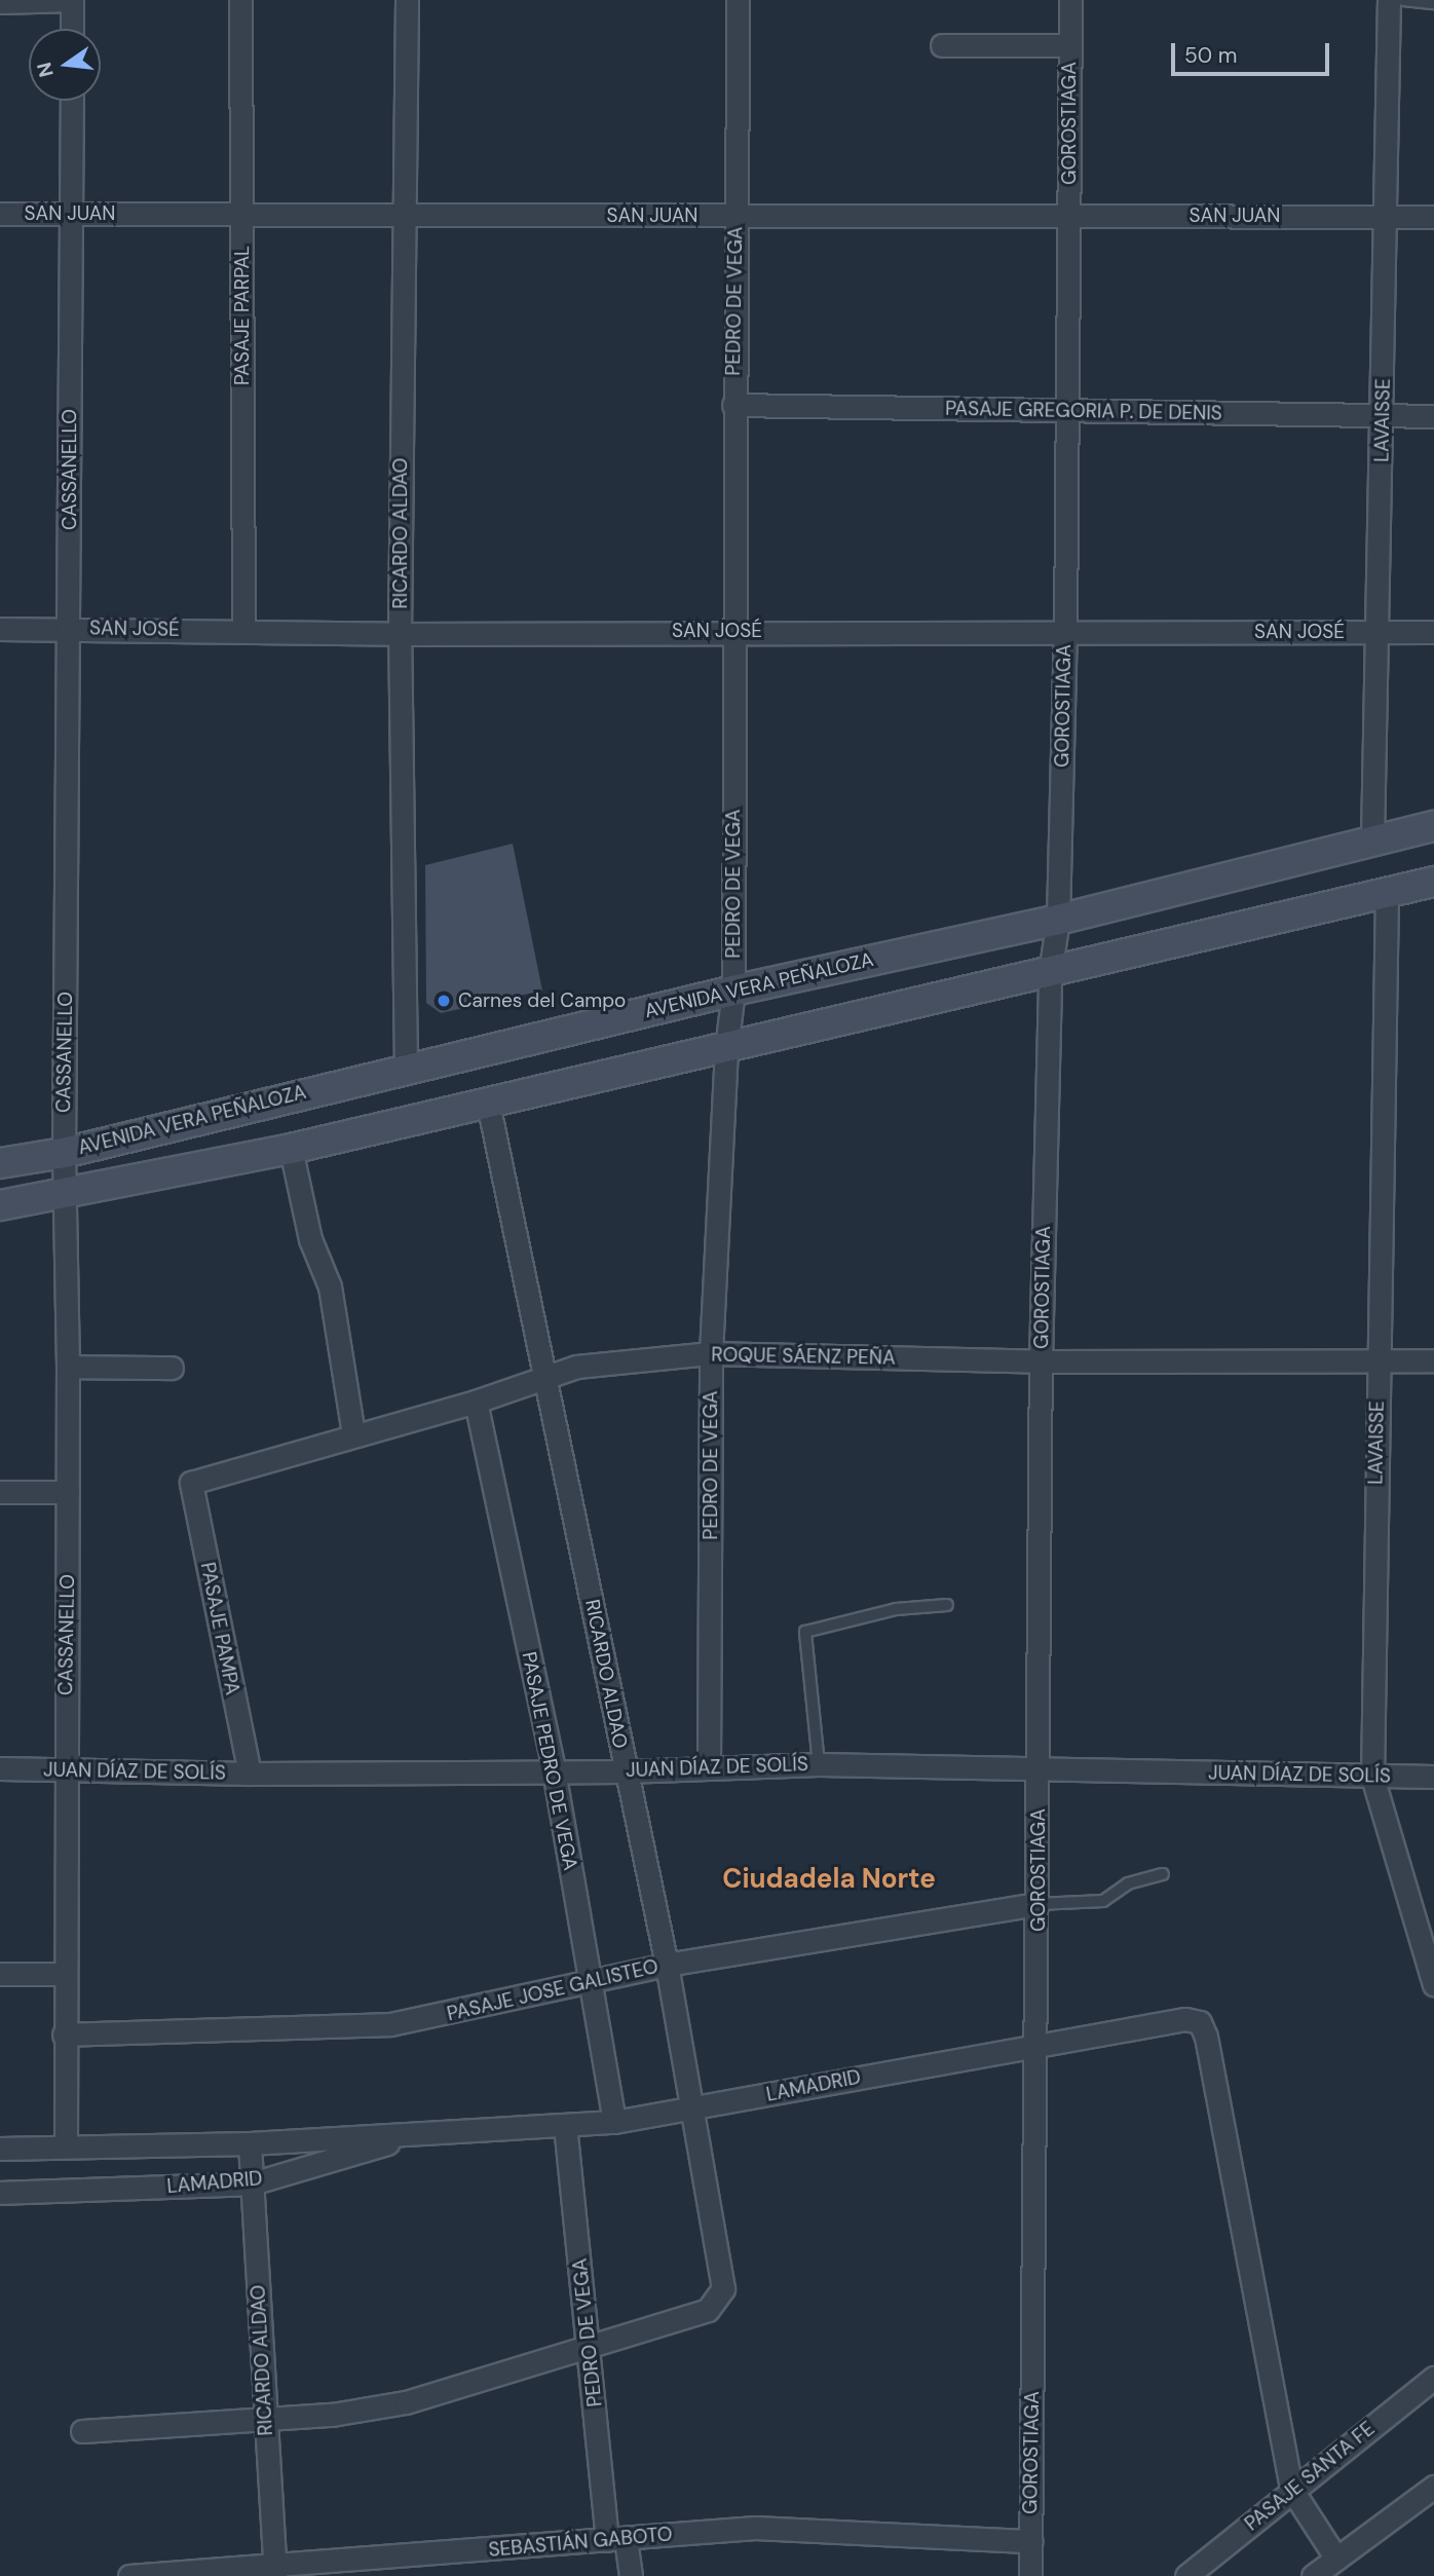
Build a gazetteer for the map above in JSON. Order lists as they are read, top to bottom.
{
  "streets": {
    "main road": ["AVENIDA VERA PEÑALOZA"],
    "street": [
      "GOROSTIAGA",
      "SAN JUAN",
      "PEDRO DE VEGA",
      "PASAJE PARPAL",
      "PASAJE GREGORIA P. DE DENIS",
      "LAVAISSE",
      "CASSANELLO",
      "RICARDO ALDAO",
      "SAN JOSÉ",
      "ROQUE SÁENZ PEÑA",
      "PASAJE PAMPA",
      "PASAJE PEDRO DE VEGA",
      "JUAN DÍAZ DE SOLÍS",
      "PASAJE JOSE GALISTEO",
      "LAMADRID",
      "PASAJE SANTA FE",
      "SEBASTIÁN GABOTO"
    ]
  },
  "crossings": [
    ["GOROSTIAGA", "SAN JUAN"],
    ["GOROSTIAGA", "PASAJE GREGORIA P. DE DENIS"],
    ["GOROSTIAGA", "SAN JOSÉ"],
    ["GOROSTIAGA", "AVENIDA VERA PEÑALOZA"],
    ["GOROSTIAGA", "ROQUE SÁENZ PEÑA"],
    ["GOROSTIAGA", "JUAN DÍAZ DE SOLÍS"],
    ["GOROSTIAGA", "PASAJE JOSE GALISTEO"],
    ["GOROSTIAGA", "LAMADRID"],
    ["GOROSTIAGA", "SEBASTIÁN GABOTO"],
    ["SAN JUAN", "PEDRO DE VEGA"],
    ["SAN JUAN", "PASAJE PARPAL"],
    ["SAN JUAN", "LAVAISSE"],
    ["SAN JUAN", "CASSANELLO"],
    ["SAN JUAN", "RICARDO ALDAO"],
    ["PEDRO DE VEGA", "PASAJE GREGORIA P. DE DENIS"],
    ["PEDRO DE VEGA", "RICARDO ALDAO"],
    ["PEDRO DE VEGA", "SAN JOSÉ"],
    ["PEDRO DE VEGA", "AVENIDA VERA PEÑALOZA"],
    ["PEDRO DE VEGA", "ROQUE SÁENZ PEÑA"],
    ["PEDRO DE VEGA", "JUAN DÍAZ DE SOLÍS"],
    ["PEDRO DE VEGA", "LAMADRID"],
    ["PEDRO DE VEGA", "SEBASTIÁN GABOTO"],
    ["PASAJE PARPAL", "SAN JOSÉ"],
    ["PASAJE GREGORIA P. DE DENIS", "LAVAISSE"],
    ["LAVAISSE", "SAN JOSÉ"],
    ["LAVAISSE", "AVENIDA VERA PEÑALOZA"],
    ["LAVAISSE", "ROQUE SÁENZ PEÑA"],
    ["LAVAISSE", "JUAN DÍAZ DE SOLÍS"],
    ["CASSANELLO", "SAN JOSÉ"],
    ["CASSANELLO", "AVENIDA VERA PEÑALOZA"],
    ["CASSANELLO", "JUAN DÍAZ DE SOLÍS"],
    ["CASSANELLO", "PASAJE JOSE GALISTEO"],
    ["CASSANELLO", "LAMADRID"],
    ["RICARDO ALDAO", "SAN JOSÉ"],
    ["RICARDO ALDAO", "AVENIDA VERA PEÑALOZA"],
    ["RICARDO ALDAO", "ROQUE SÁENZ PEÑA"],
    ["RICARDO ALDAO", "JUAN DÍAZ DE SOLÍS"],
    ["RICARDO ALDAO", "PASAJE JOSE GALISTEO"],
    ["RICARDO ALDAO", "LAMADRID"],
    ["RICARDO ALDAO", "SEBASTIÁN GABOTO"],
    ["ROQUE SÁENZ PEÑA", "PASAJE PAMPA"],
    ["ROQUE SÁENZ PEÑA", "PASAJE PEDRO DE VEGA"],
    ["PASAJE PAMPA", "JUAN DÍAZ DE SOLÍS"],
    ["PASAJE PEDRO DE VEGA", "JUAN DÍAZ DE SOLÍS"],
    ["PASAJE PEDRO DE VEGA", "PASAJE JOSE GALISTEO"],
    ["PASAJE PEDRO DE VEGA", "LAMADRID"],
    ["LAMADRID", "PASAJE SANTA FE"]
  ],
  "districts": ["Ciudadela Norte"],
  "places": ["Carnes del Campo"],
  "scale_bar": "50 m",
  "north": "left"
}
